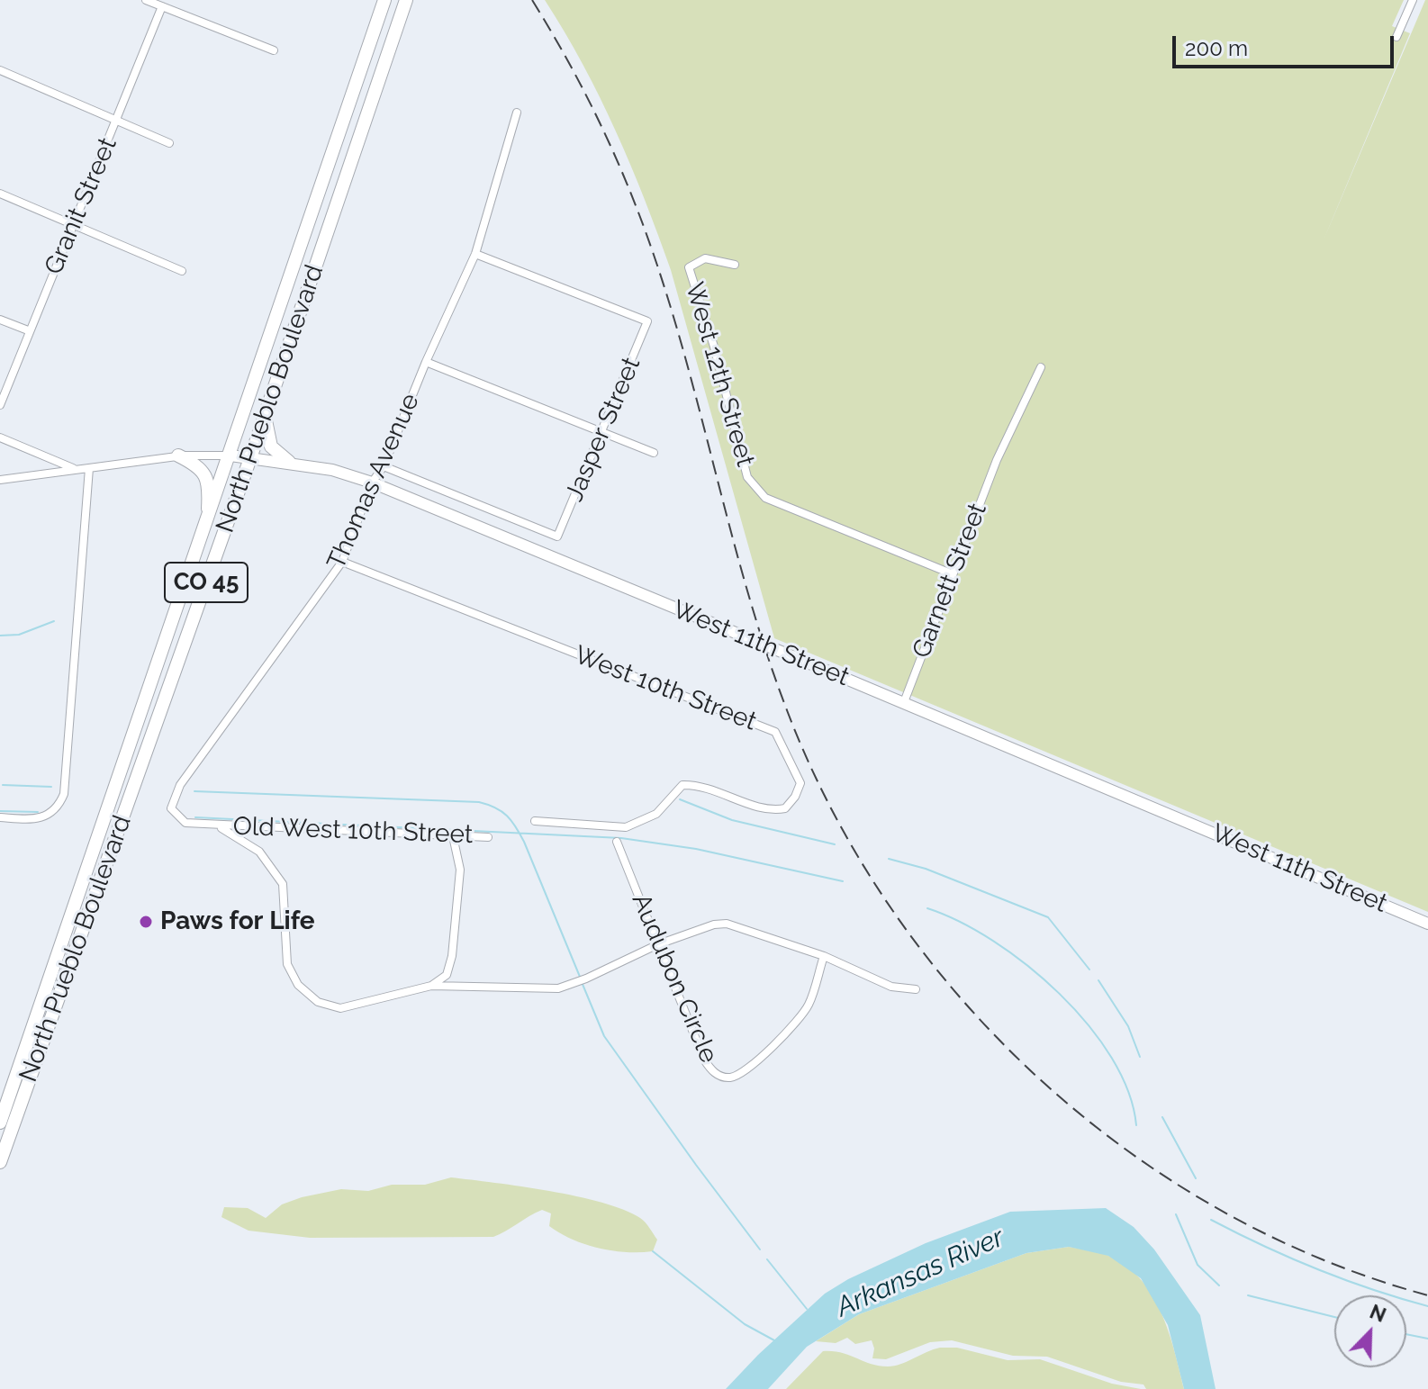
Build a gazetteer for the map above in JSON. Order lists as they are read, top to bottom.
{
  "streets": {
    "main road": ["North Pueblo Boulevard", "CO 45"],
    "street": [
      "Granit Street",
      "West 12th Street",
      "Jasper Street",
      "Thomas Avenue",
      "Garnett Street",
      "West 11th Street",
      "West 10th Street",
      "Old West 10th Street",
      "Audubon Circle"
    ]
  },
  "crossings": [
    ["West 12th Street", "Garnett Street"],
    ["North Pueblo Boulevard", "West 11th Street"],
    ["Jasper Street", "Thomas Avenue"],
    ["Thomas Avenue", "West 11th Street"],
    ["Thomas Avenue", "West 10th Street"],
    ["Thomas Avenue", "Old West 10th Street"],
    ["Garnett Street", "West 11th Street"]
  ],
  "water": ["Arkansas River"],
  "places": ["Paws for Life"],
  "scale_bar": "200 m",
  "north": "top right"
}
